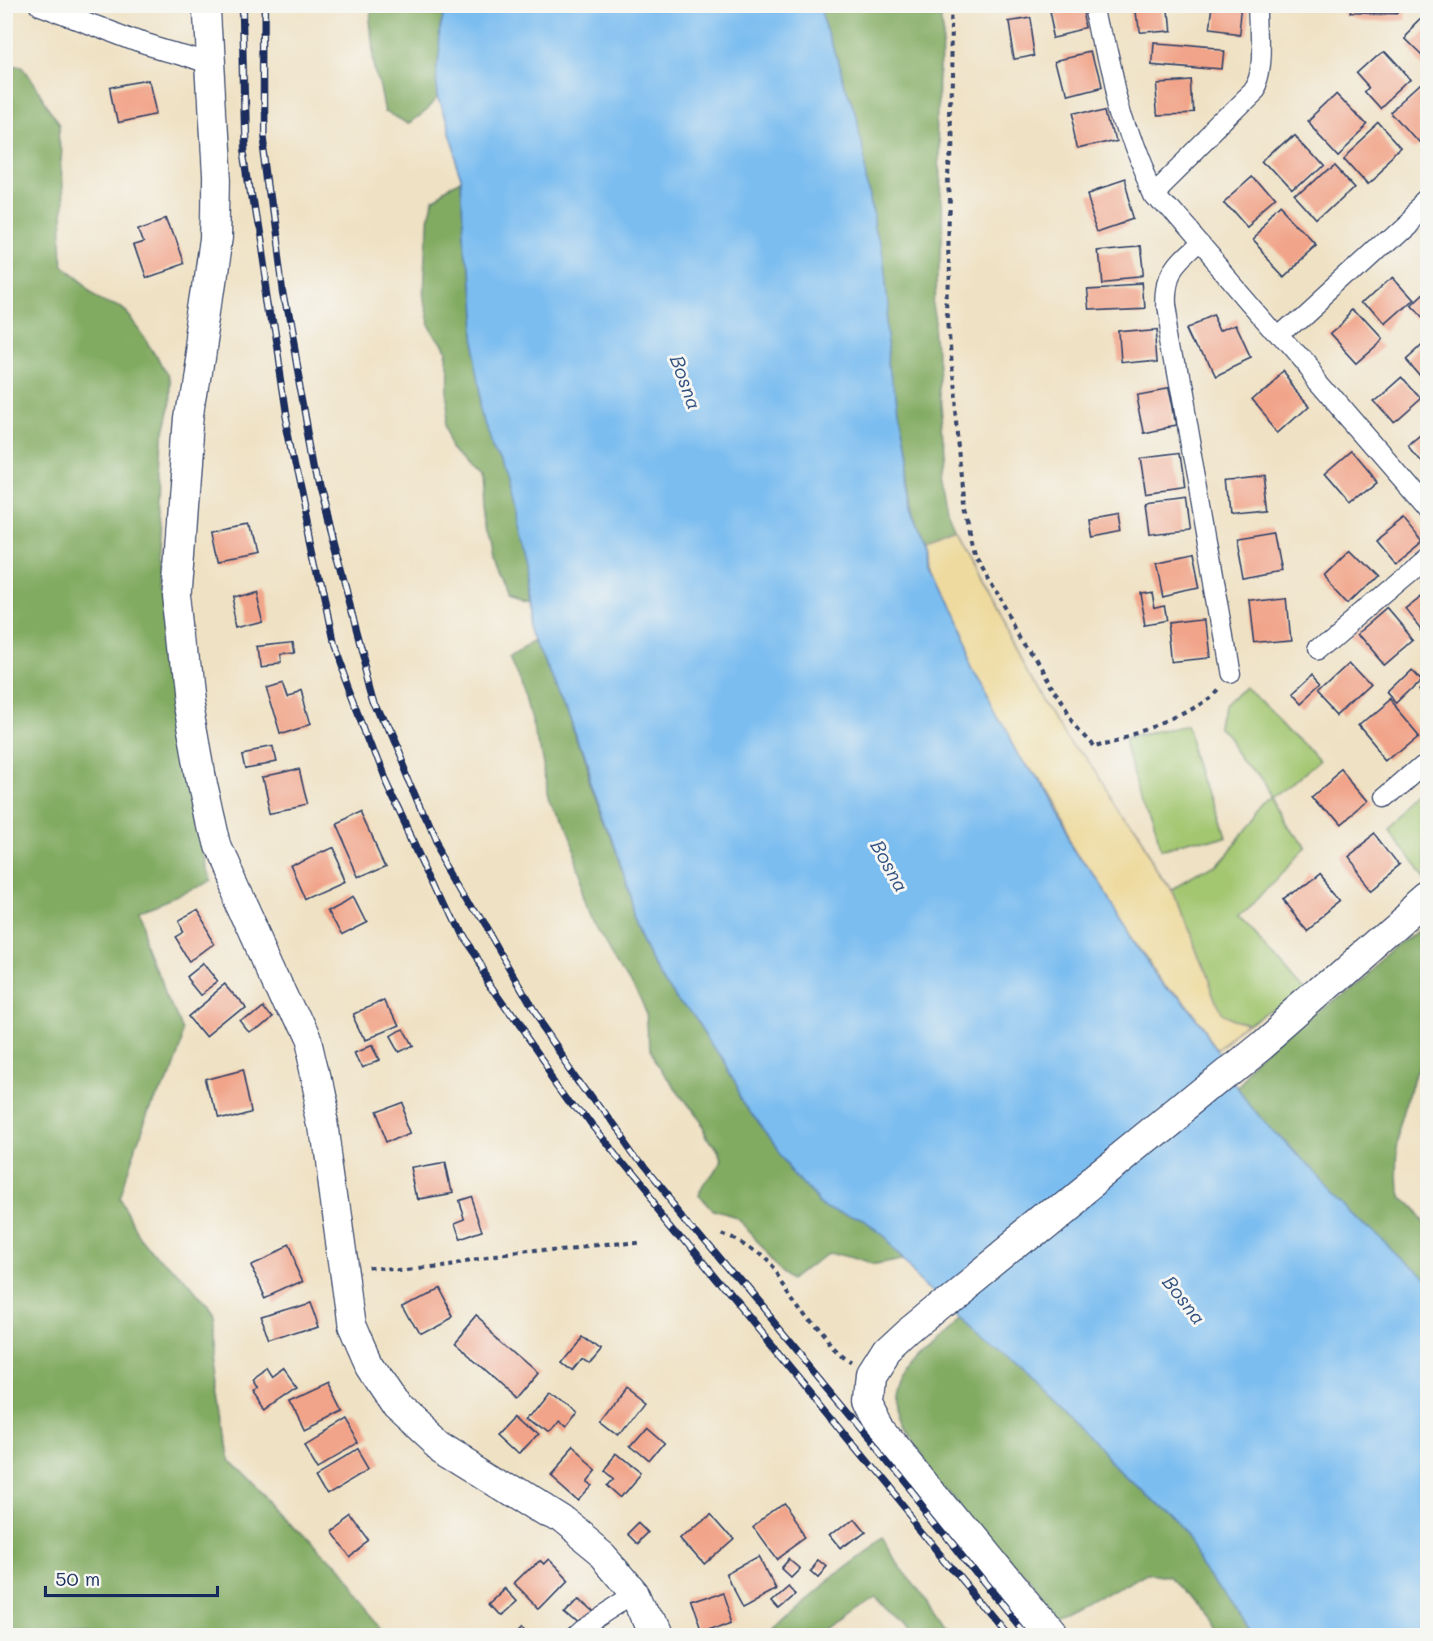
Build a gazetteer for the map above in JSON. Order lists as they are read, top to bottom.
{
  "water": ["Bosna"],
  "scale_bar": "50 m"
}
